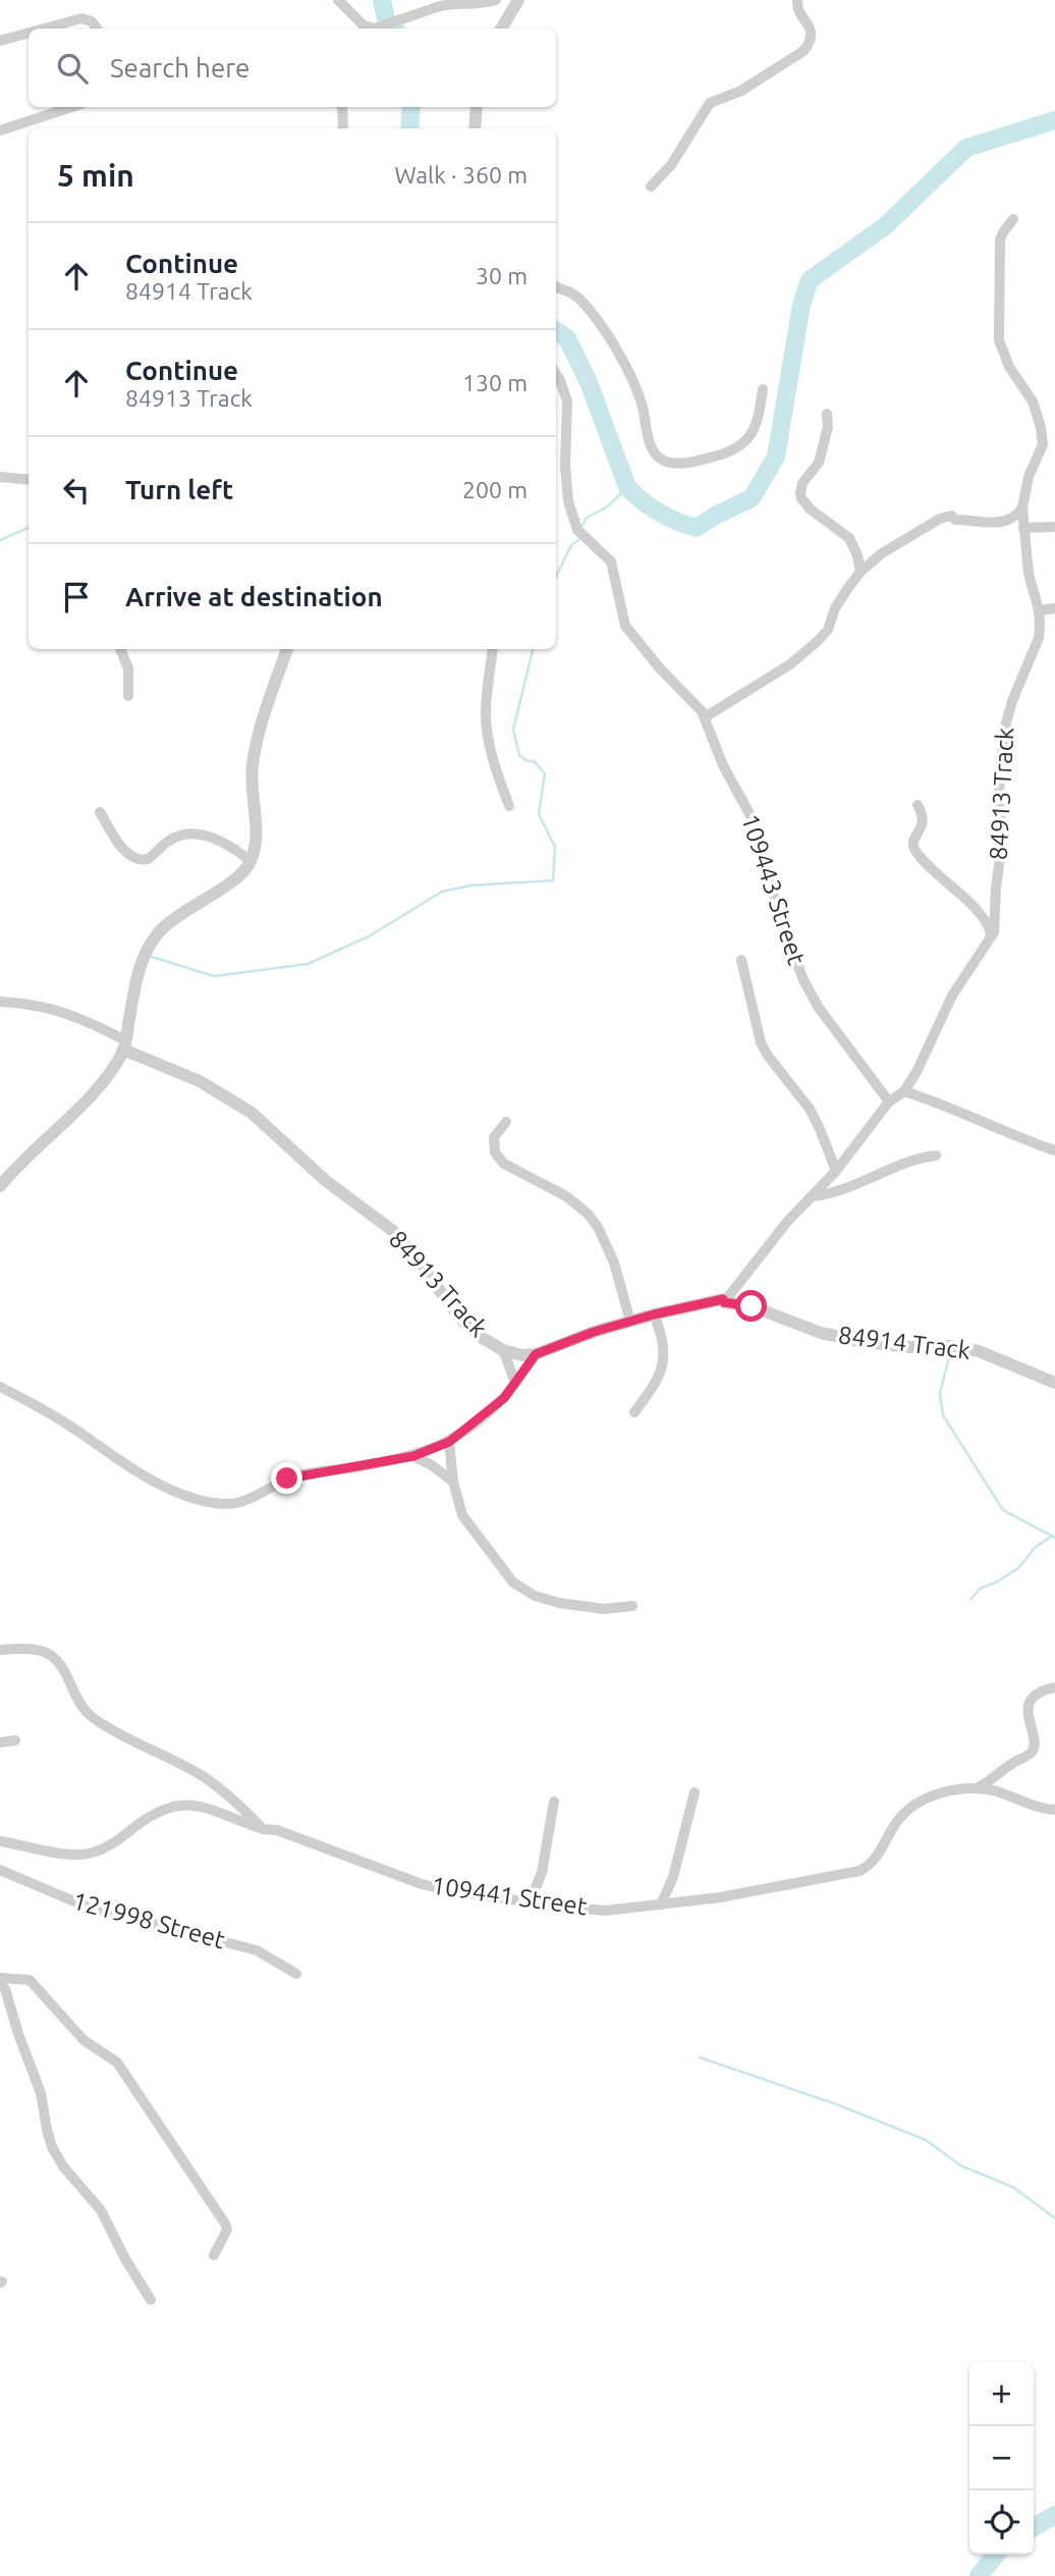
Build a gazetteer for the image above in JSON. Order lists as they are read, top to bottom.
{
  "streets": {
    "street": [
      "84913 Track",
      "109443 Street",
      "84914 Track",
      "109441 Street",
      "121998 Street"
    ]
  },
  "crossings": [
    ["84913 Track", "84914 Track"]
  ],
  "page": {
    "search": "Search here",
    "heading": ["5 min", "Walk · 360 m"],
    "list": [
      ["Continue", "84914 Track", "30 m"],
      ["Continue", "84913 Track", "130 m"],
      ["Turn left", "200 m"],
      "Arrive at destination"
    ],
    "map_buttons": ["+", "−"]
  }
}
